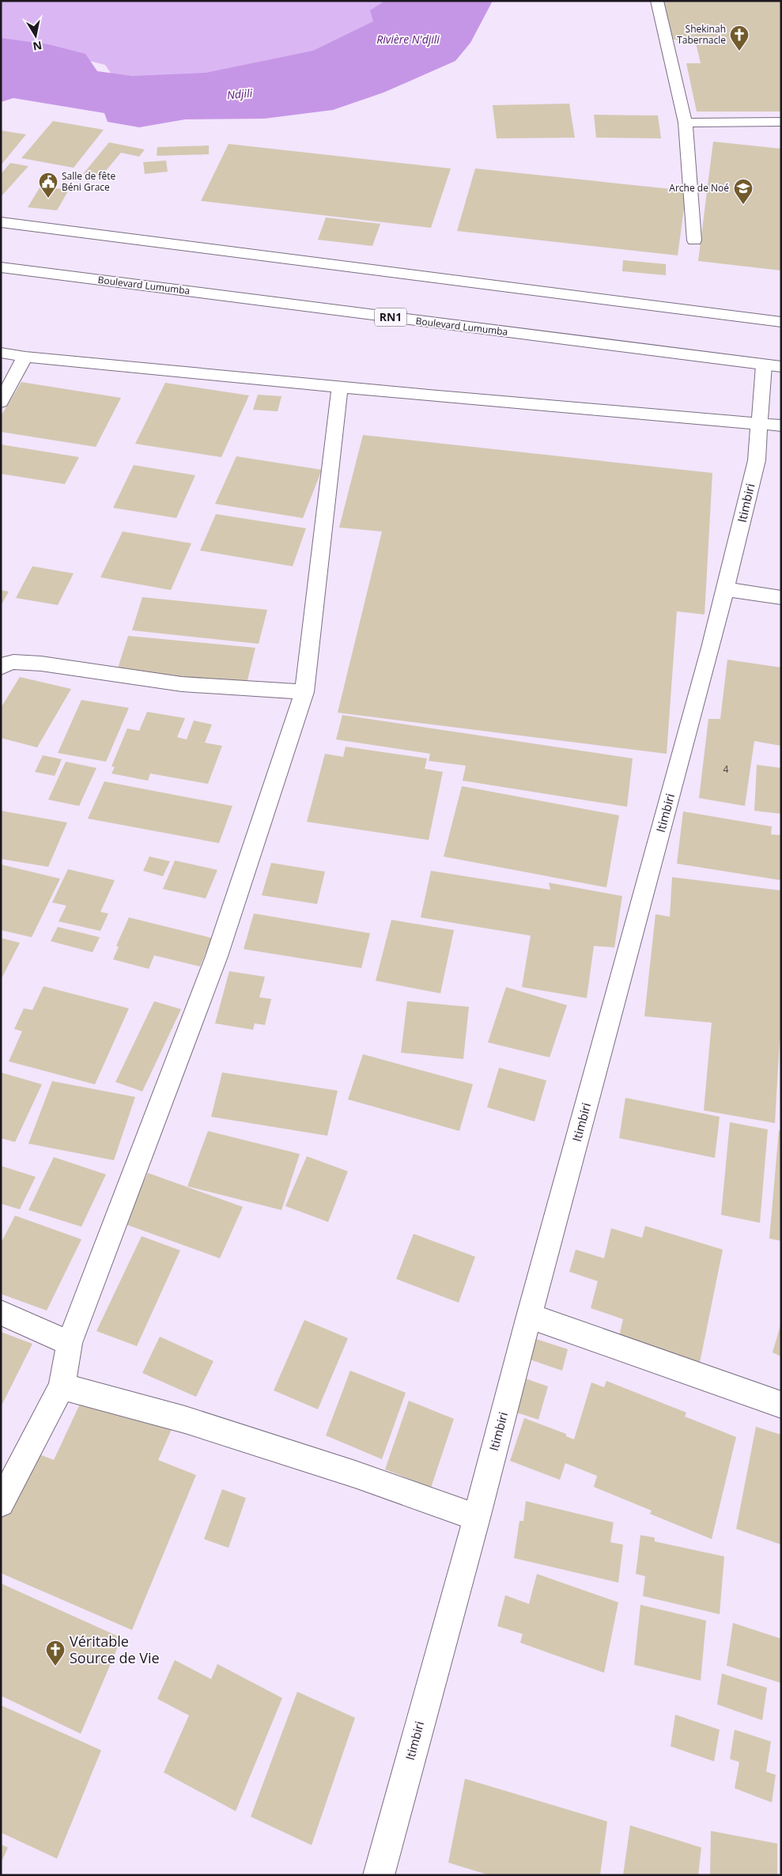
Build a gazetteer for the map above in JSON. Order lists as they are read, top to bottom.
{
  "streets": {
    "main road": ["Boulevard Lumumba", "RN1", "Itimbiri"]
  },
  "crossings": [
    ["Boulevard Lumumba", "Itimbiri"]
  ],
  "water": ["Rivière N'djili", "Ndjili"],
  "places": {
    "church": ["Shekinah Tabernacle", "Véritable Source de Vie"],
    "public building": ["Salle de fête Béni Grace"],
    "school or university": ["Arche de Noé"]
  },
  "house_numbers": ["4"],
  "north": "bottom"
}
